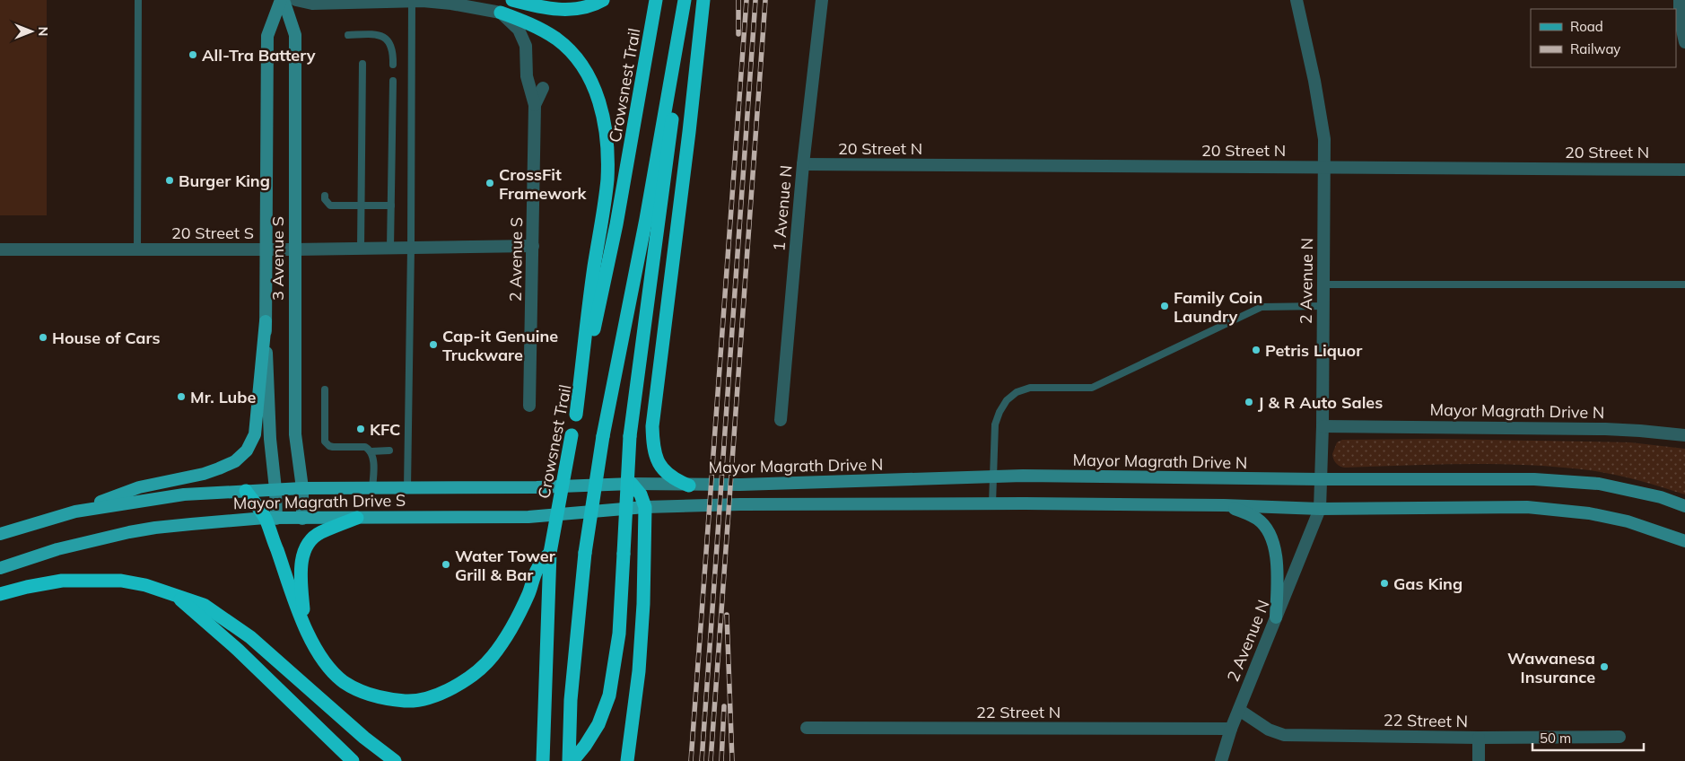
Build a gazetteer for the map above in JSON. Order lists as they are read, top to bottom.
{
  "streets": {
    "highway": ["Crowsnest Trail"],
    "main road": ["3 Avenue S", "Mayor Magrath Drive N", "Mayor Magrath Drive S"],
    "street": [
      "20 Street N",
      "1 Avenue N",
      "20 Street S",
      "2 Avenue S",
      "2 Avenue N",
      "22 Street N"
    ]
  },
  "crossings": [
    ["20 Street N", "1 Avenue N"],
    ["20 Street N", "2 Avenue N"],
    ["20 Street S", "3 Avenue S"],
    ["20 Street S", "2 Avenue S"],
    ["3 Avenue S", "Mayor Magrath Drive S"],
    ["2 Avenue N", "Mayor Magrath Drive N"],
    ["2 Avenue N", "22 Street N"],
    ["Mayor Magrath Drive N", "Mayor Magrath Drive S"]
  ],
  "places": [
    "All-Tra Battery",
    "Burger King",
    "CrossFit Framework",
    "Family Coin Laundry",
    "House of Cars",
    "Cap-it Genuine Truckware",
    "Petris Liquor",
    "Mr. Lube",
    "J & R Auto Sales",
    "KFC",
    "Water Tower Grill & Bar",
    "Gas King",
    "Wawanesa Insurance"
  ],
  "legend": ["Road", "Railway"],
  "scale_bar": "50 m",
  "north": "right"
}
